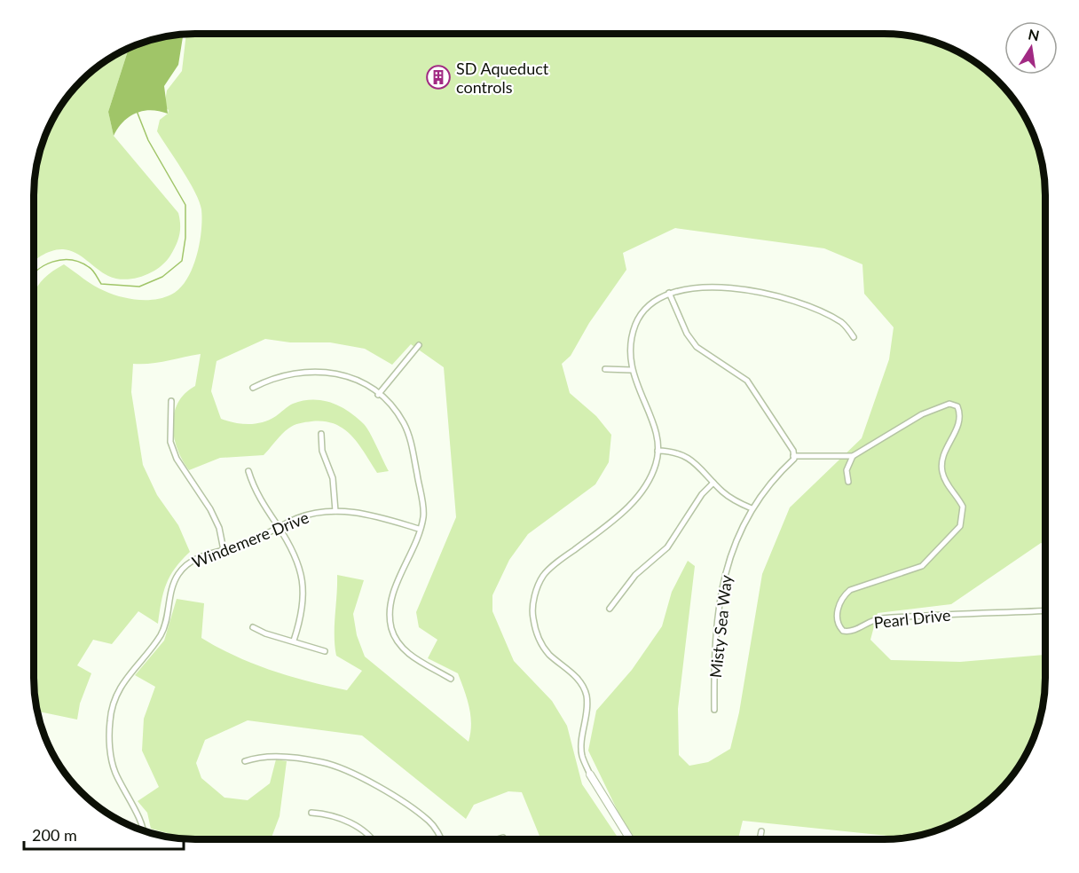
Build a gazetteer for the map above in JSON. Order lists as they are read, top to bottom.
{
  "streets": {
    "street": ["Windemere Drive", "Pearl Drive", "Misty Sea Way"]
  },
  "places": {
    "building": ["SD Aqueduct controls"]
  },
  "scale_bar": "200 m",
  "north": "top"
}
